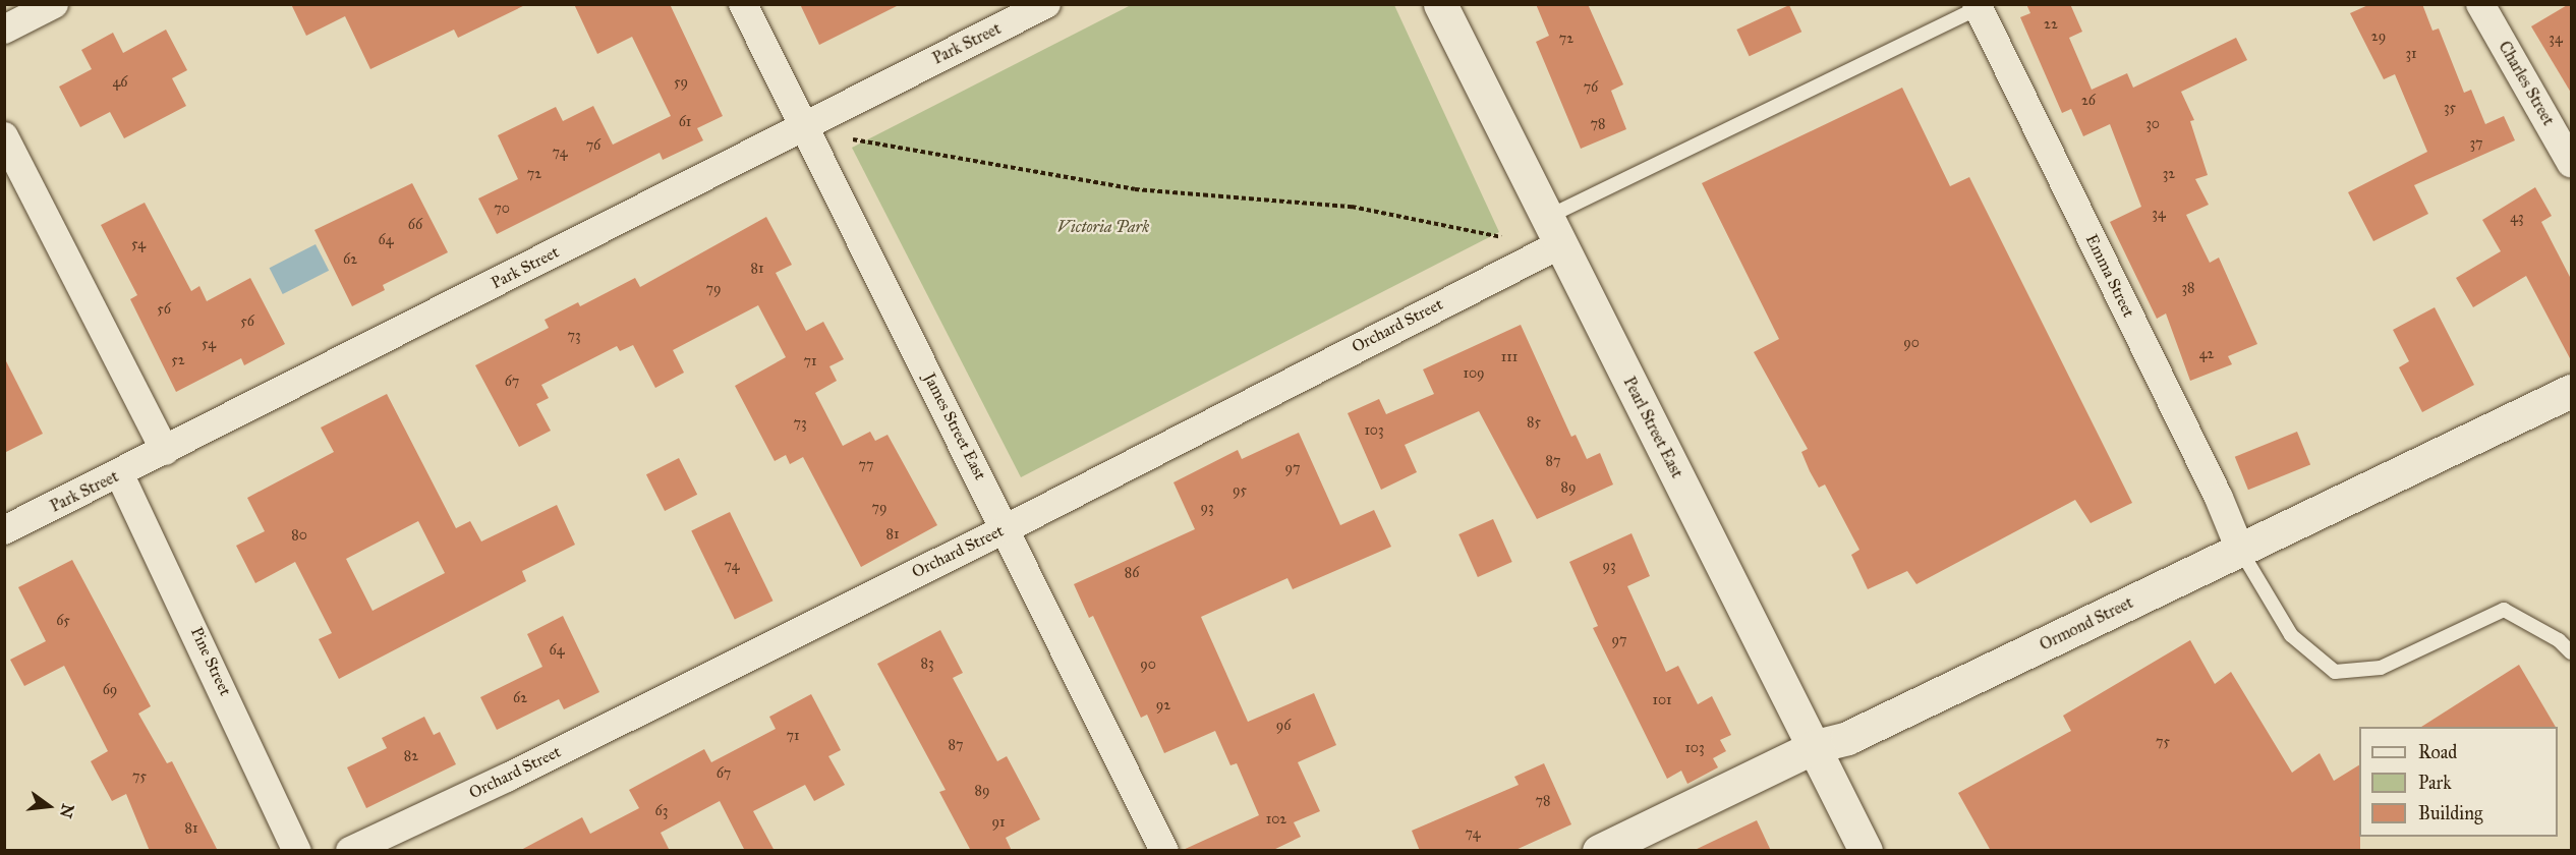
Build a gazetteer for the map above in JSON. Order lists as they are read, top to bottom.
{
  "streets": {
    "street": [
      "Park Street",
      "Charles Street",
      "Emma Street",
      "Orchard Street",
      "James Street East",
      "Pearl Street East",
      "Ormond Street",
      "Pine Street"
    ]
  },
  "crossings": [
    ["Park Street", "James Street East"],
    ["Park Street", "Pine Street"],
    ["Emma Street", "Ormond Street"],
    ["Orchard Street", "James Street East"],
    ["Orchard Street", "Pearl Street East"],
    ["Pearl Street East", "Ormond Street"]
  ],
  "parks": ["Victoria Park"],
  "house_numbers": [
    "22",
    "29",
    "72",
    "34",
    "31",
    "46",
    "59",
    "76",
    "26",
    "35",
    "61",
    "78",
    "30",
    "37",
    "76",
    "74",
    "72",
    "32",
    "70",
    "34",
    "43",
    "66",
    "64",
    "54",
    "62",
    "81",
    "38",
    "79",
    "56",
    "56",
    "73",
    "90",
    "54",
    "42",
    "111",
    "52",
    "71",
    "109",
    "67",
    "85",
    "73",
    "103",
    "87",
    "77",
    "97",
    "89",
    "95",
    "79",
    "93",
    "81",
    "80",
    "74",
    "93",
    "86",
    "65",
    "97",
    "64",
    "83",
    "90",
    "69",
    "62",
    "101",
    "92",
    "96",
    "71",
    "75",
    "87",
    "103",
    "82",
    "67",
    "75",
    "89",
    "78",
    "63",
    "102",
    "91",
    "81",
    "74"
  ],
  "legend": ["Road", "Park", "Building"],
  "north": "right"
}
